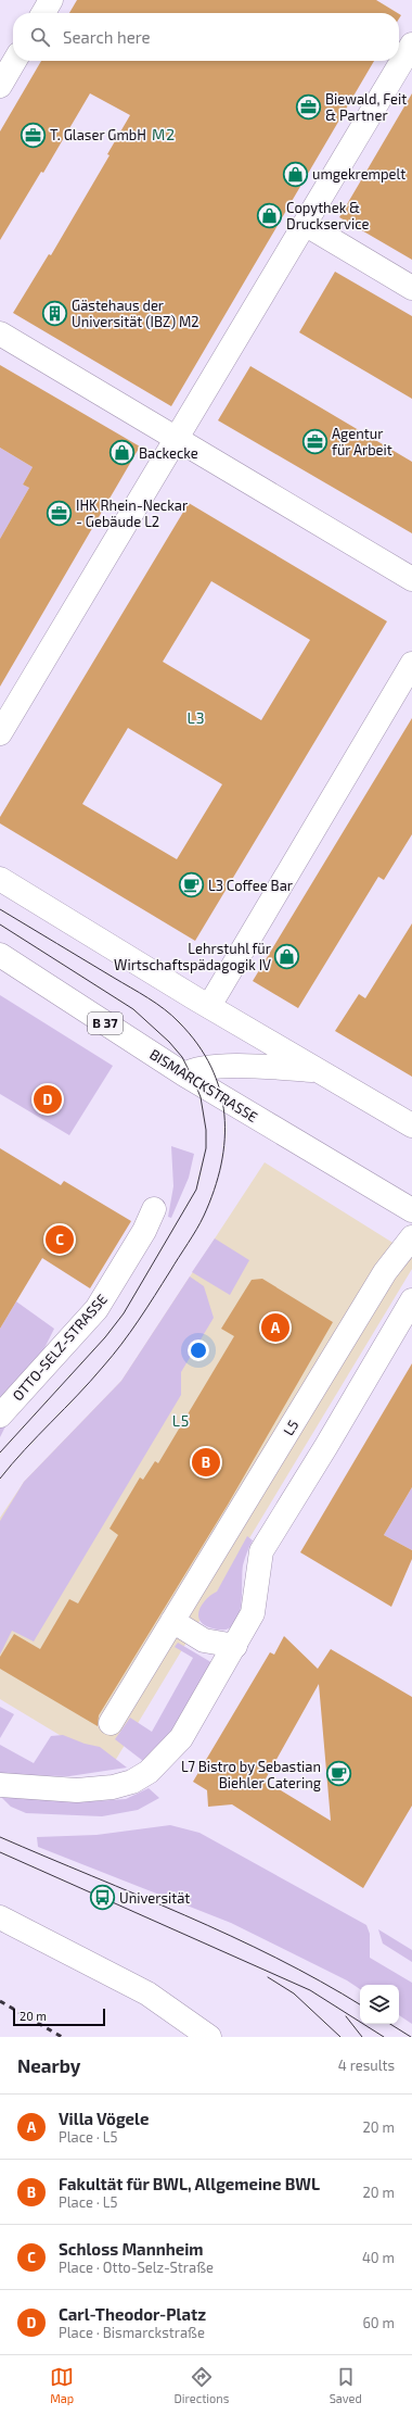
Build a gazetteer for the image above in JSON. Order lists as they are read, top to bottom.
{
  "streets": {
    "main road": [
      "B 37",
      "BISMARCKSTRASSE",
      "OTTO-SELZ-STRASSE",
      "L5"
    ]
  },
  "districts": ["M2", "L3", "L5"],
  "places": {
    "office": [
      "Biewald, Feit & Partner",
      "T. Glaser GmbH",
      "Agentur für Arbeit",
      "IHK Rhein-Neckar - Gebäude L2"
    ],
    "shop": [
      "umgekrempelt",
      "Copythek & Druckservice",
      "Backecke",
      "Lehrstuhl für Wirtschaftspädagogik IV"
    ],
    "building": ["Gästehaus der Universität (IBZ) M2"],
    "cafe": ["L3 Coffee Bar", "L7 Bistro by Sebastian Biehler Catering"],
    "bus stop": ["Universität"]
  },
  "scale_bar": "20 m",
  "page": {
    "search": "Search here",
    "pins": [
      "D",
      "C",
      "A",
      "B"
    ],
    "scale": "20 m",
    "heading": ["Nearby", "4 results"],
    "list": [
      {
        "mark": "A",
        "name": "Villa Vögele",
        "note": "Place · L5",
        "value": "20 m"
      },
      {
        "mark": "B",
        "name": "Fakultät für BWL, Allgemeine BWL",
        "note": "Place · L5",
        "value": "20 m"
      },
      {
        "mark": "C",
        "name": "Schloss Mannheim",
        "note": "Place · Otto-Selz-Straße",
        "value": "40 m"
      },
      {
        "mark": "D",
        "name": "Carl-Theodor-Platz",
        "note": "Place · Bismarckstraße",
        "value": "60 m"
      }
    ],
    "nav": ["Map", "Directions", "Saved"]
  }
}
